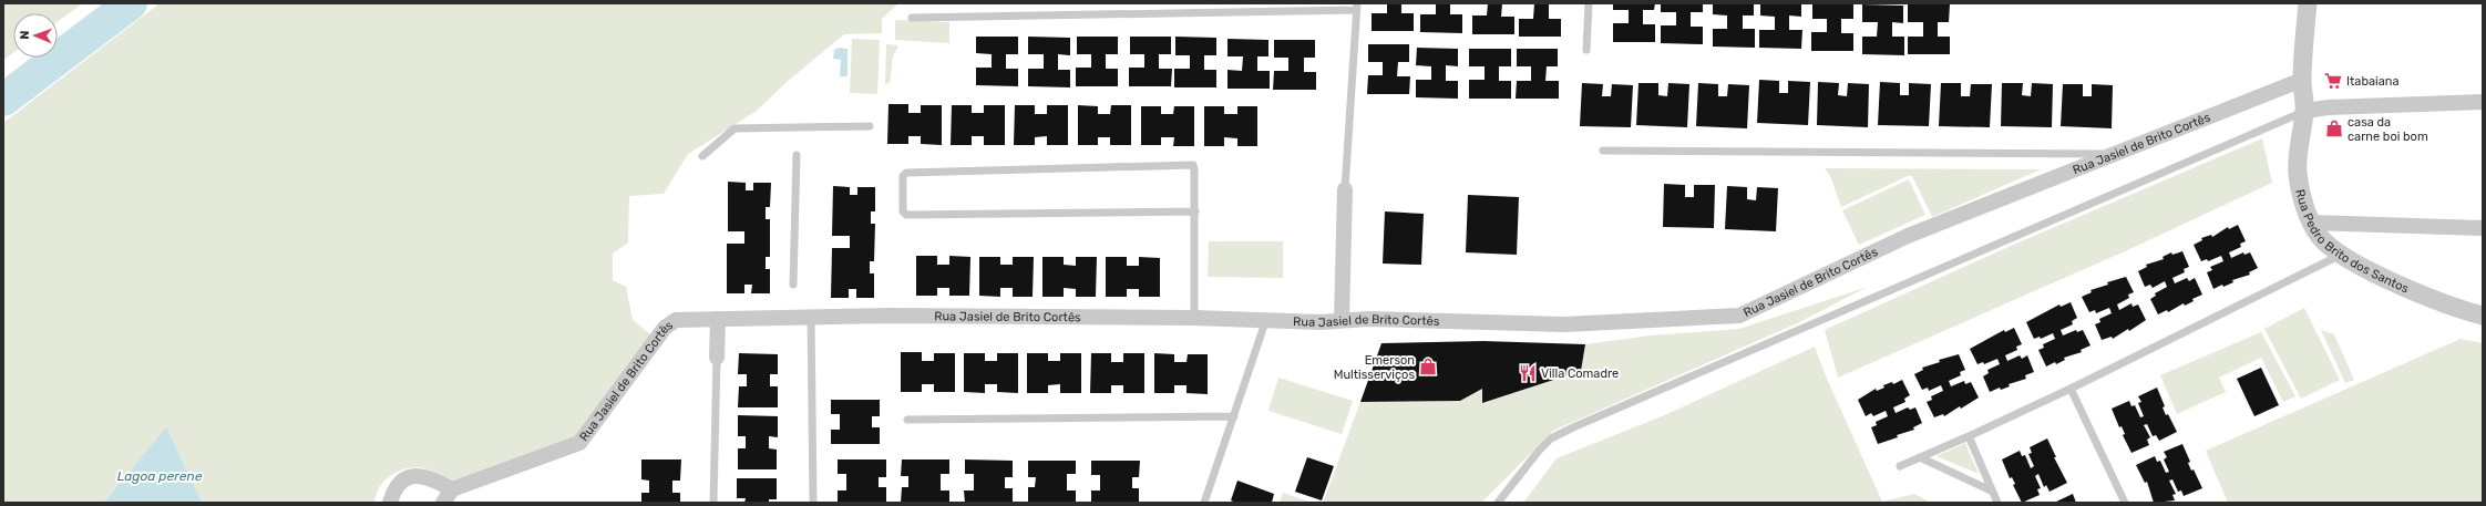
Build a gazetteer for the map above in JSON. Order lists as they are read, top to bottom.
{
  "streets": {
    "street": ["Rua Jasiel de Brito Cortês", "Rua Pedro Brito dos Santos"]
  },
  "crossings": [
    ["Rua Jasiel de Brito Cortês", "Rua Pedro Brito dos Santos"]
  ],
  "water": ["Lagoa perene"],
  "places": {
    "supermarket": ["Itabaiana"],
    "shop": ["casa da carne boi bom", "Emerson Multisserviços"],
    "restaurant": ["Villa Comadre"]
  },
  "north": "left"
}
